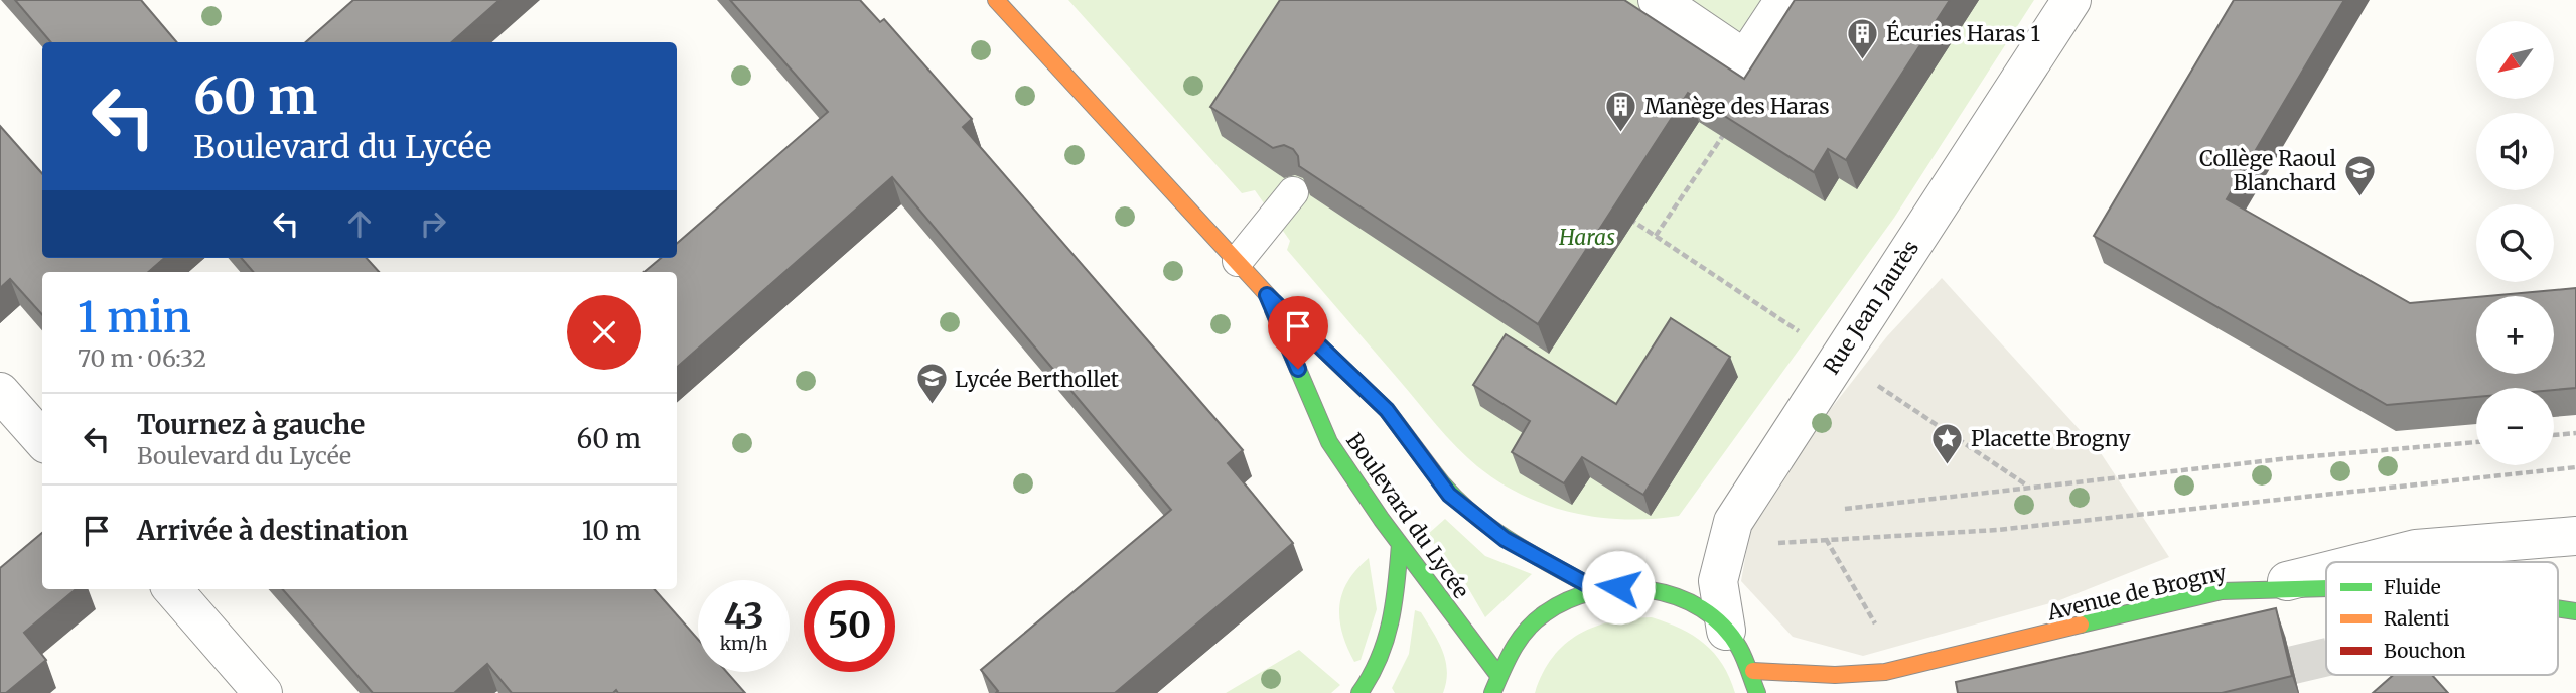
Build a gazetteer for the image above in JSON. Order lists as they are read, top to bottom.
{
  "streets": {
    "main road": ["Boulevard du Lycée", "Avenue de Brogny"],
    "street": ["Rue Jean Jaurès"]
  },
  "parks": ["Haras"],
  "places": {
    "building": ["Écuries Haras 1", "Manège des Haras"],
    "school or university": ["Collège Raoul Blanchard", "Lycée Berthollet"],
    "place": ["Placette Brogny"]
  },
  "legend": ["Fluide", "Ralenti", "Bouchon"],
  "north": "bottom left",
  "page": {
    "map_buttons": ["+", "−"],
    "turn": ["60 m", "Boulevard du Lycée"],
    "heading": ["1 min", "70 m · 06:32"],
    "list": [
      {
        "name": "Tournez à gauche",
        "note": "Boulevard du Lycée",
        "value": "60 m"
      },
      {
        "name": "Arrivée à destination",
        "value": "10 m"
      }
    ],
    "speed": "43 km/h",
    "limit": "50"
  }
}
